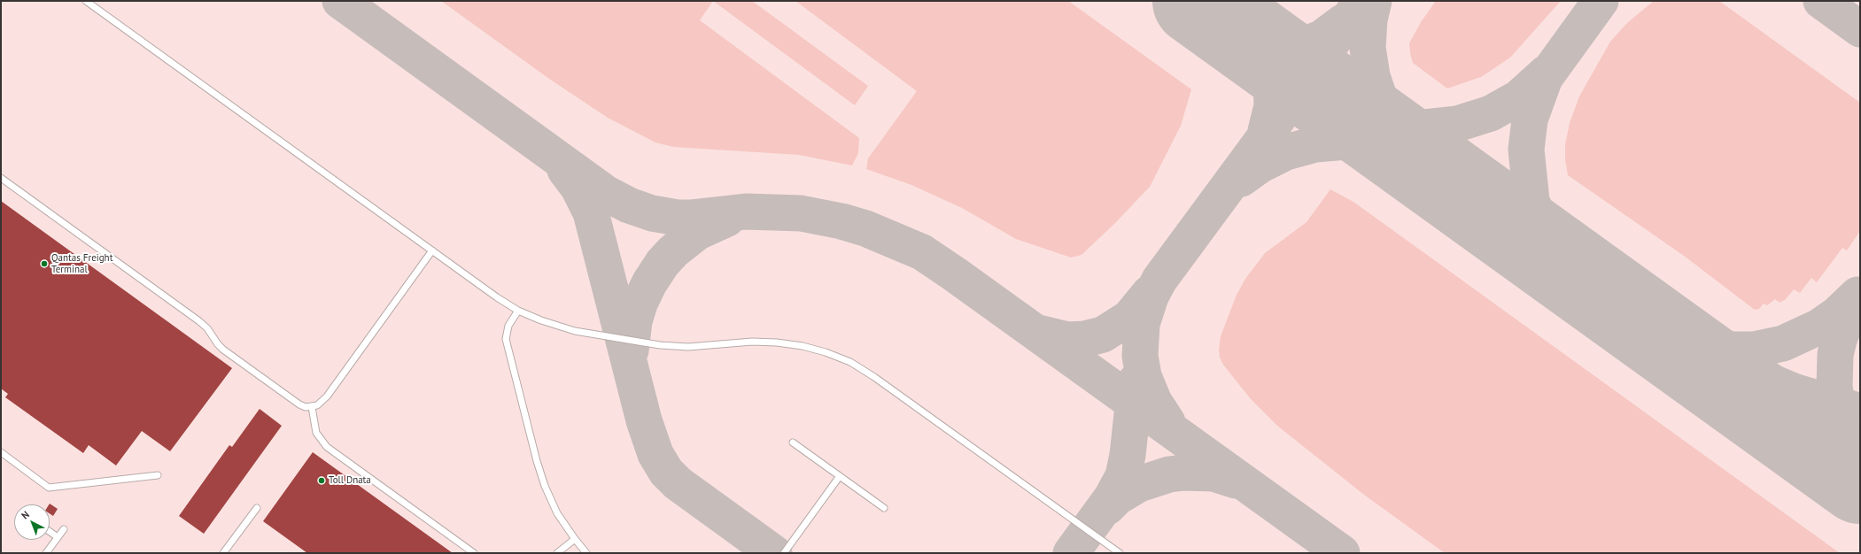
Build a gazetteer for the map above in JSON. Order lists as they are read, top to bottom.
{
  "places": ["Qantas Freight Terminal", "Toll Dnata"],
  "north": "top left"
}
